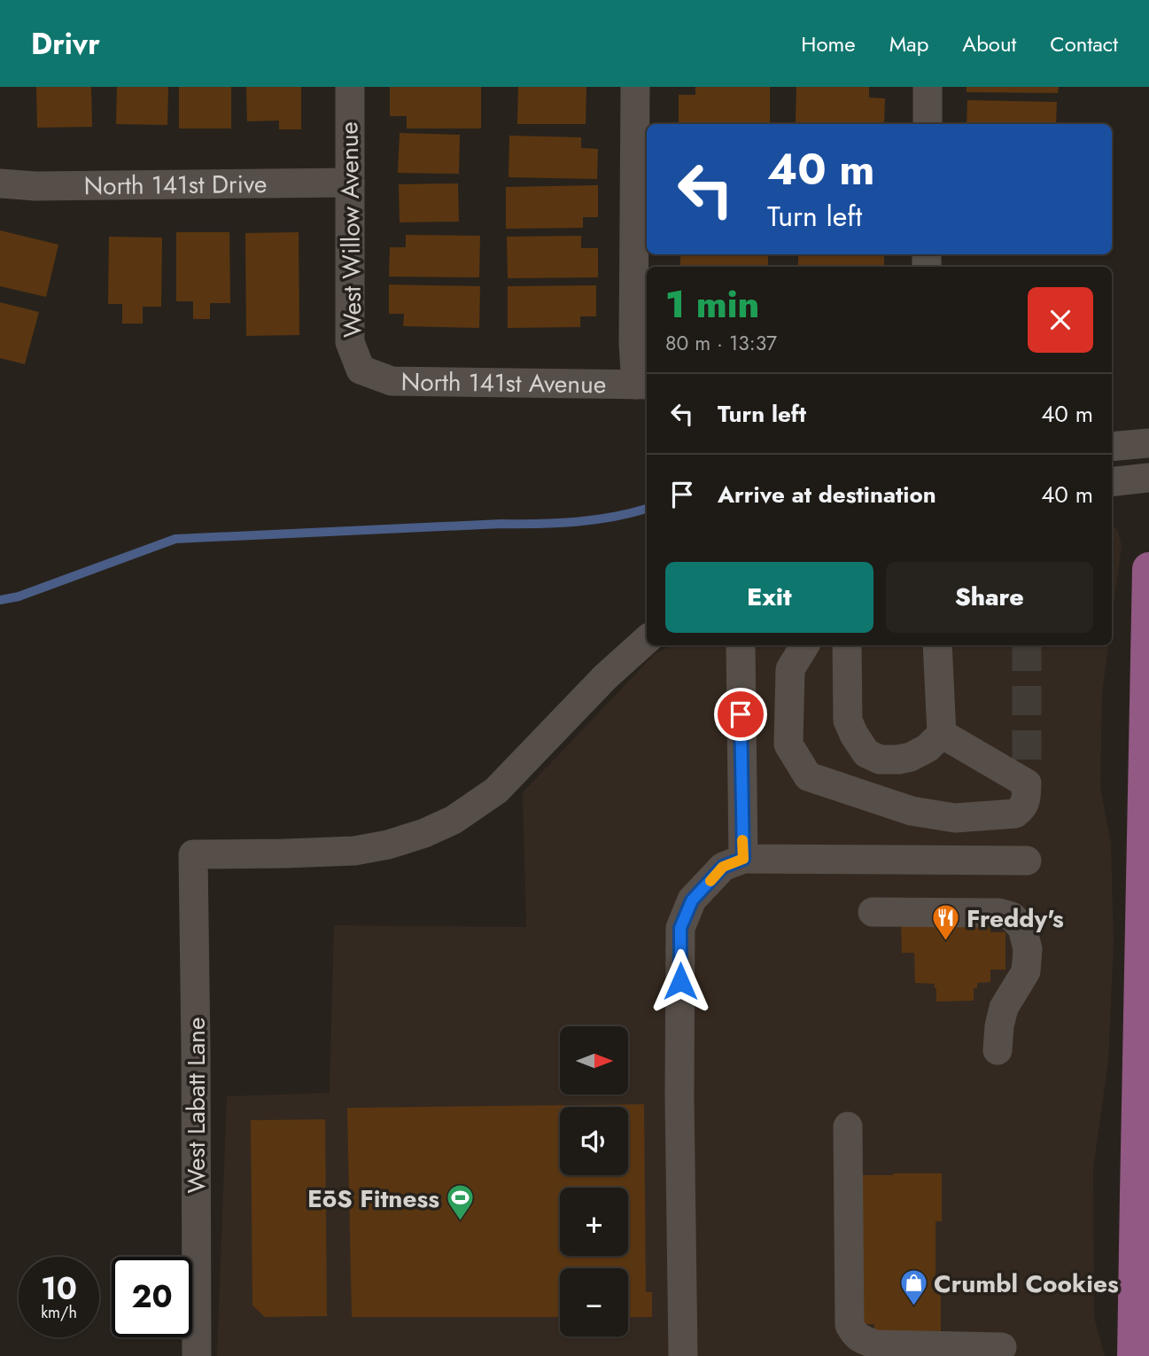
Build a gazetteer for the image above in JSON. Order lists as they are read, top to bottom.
{
  "streets": {
    "street": [
      "North 141st Drive",
      "West Willow Avenue",
      "North 141st Avenue",
      "West Labatt Lane"
    ]
  },
  "crossings": [
    ["North 141st Drive", "West Willow Avenue"],
    ["West Willow Avenue", "North 141st Avenue"]
  ],
  "places": {
    "restaurant": ["Freddy's"],
    "sports": ["EōS Fitness"],
    "shop": ["Crumbl Cookies"]
  },
  "north": "right",
  "page": {
    "header": "Drivr",
    "nav": [
      "Home",
      "Map",
      "About",
      "Contact"
    ],
    "turn": ["40 m", "Turn left"],
    "heading": ["1 min", "80 m · 13:37"],
    "list": [
      {
        "name": "Turn left",
        "value": "40 m"
      },
      {
        "name": "Arrive at destination",
        "value": "40 m"
      }
    ],
    "buttons": ["Exit", "Share"],
    "map_buttons": ["+", "−"],
    "speed": "10 km/h",
    "limit": "20"
  }
}
